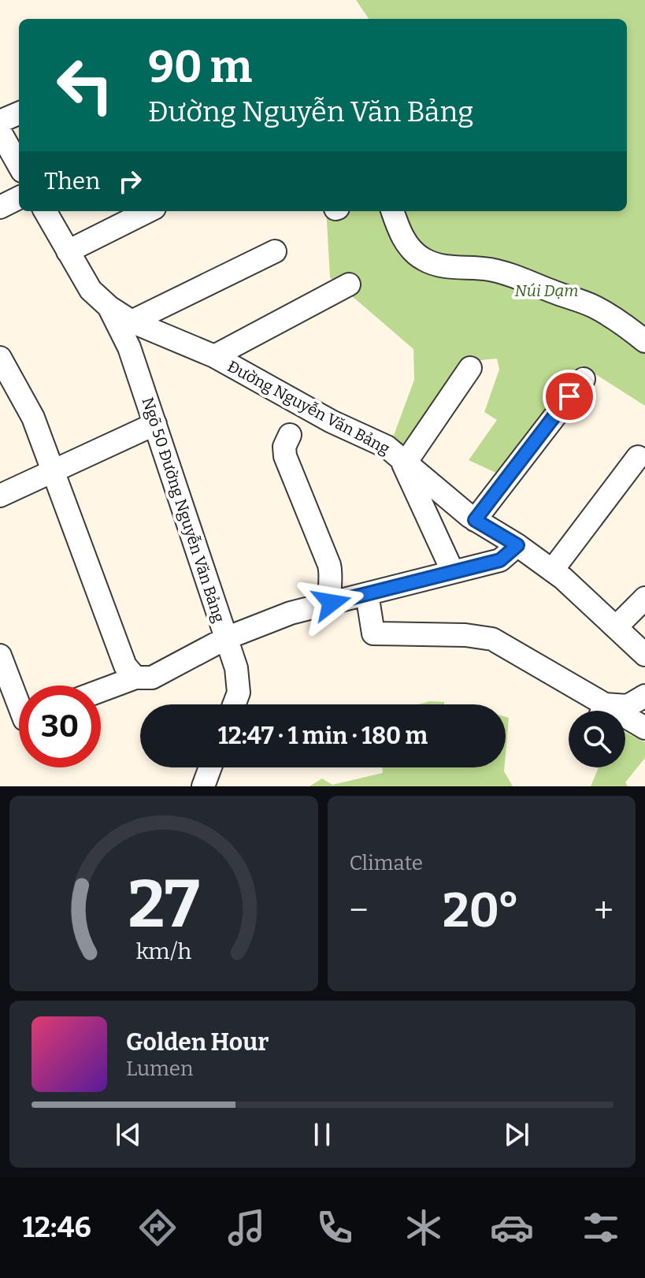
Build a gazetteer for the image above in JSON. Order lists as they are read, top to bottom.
{
  "streets": {
    "street": ["Đường Nguyễn Văn Bảng", "Ngõ 50 Đường Nguyễn Văn Bảng"]
  },
  "crossings": [
    ["Đường Nguyễn Văn Bảng", "Ngõ 50 Đường Nguyễn Văn Bảng"]
  ],
  "parks": ["Núi Dạm"],
  "page": {
    "turn": ["90 m", "Đường Nguyễn Văn Bảng"],
    "then": "Then",
    "limit": "30",
    "trip": "12:47 · 1 min · 180 m",
    "tile": "Climate",
    "heat": ["−", "20°", "+"],
    "song": ["Golden Hour", "Lumen"],
    "tabs": "12:46",
    "gauge": ["27", "km/h"]
  }
}
